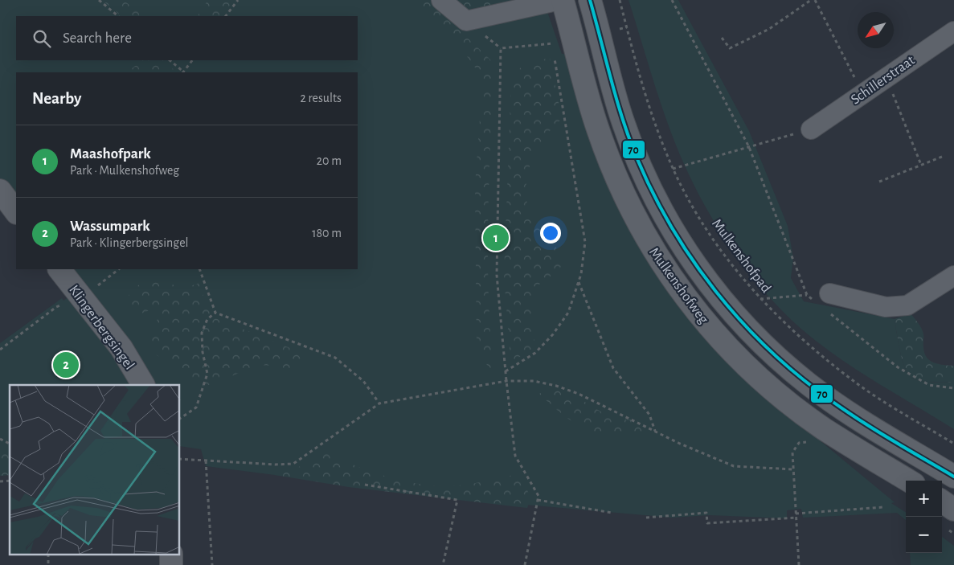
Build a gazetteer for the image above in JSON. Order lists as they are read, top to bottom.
{
  "streets": {
    "street": ["Schillerstraat", "Mulkenshofweg", "Klingerbergsingel"],
    "path": ["Mulkenshofpad"]
  },
  "lines": ["transit line 70"],
  "north": "bottom left",
  "page": {
    "search": "Search here",
    "heading": ["Nearby", "2 results"],
    "list": [
      {
        "mark": "1",
        "name": "Maashofpark",
        "note": "Park · Mulkenshofweg",
        "value": "20 m"
      },
      {
        "mark": "2",
        "name": "Wassumpark",
        "note": "Park · Klingerbergsingel",
        "value": "180 m"
      }
    ],
    "pins": ["1", "2"],
    "map_buttons": ["+", "−"]
  }
}
